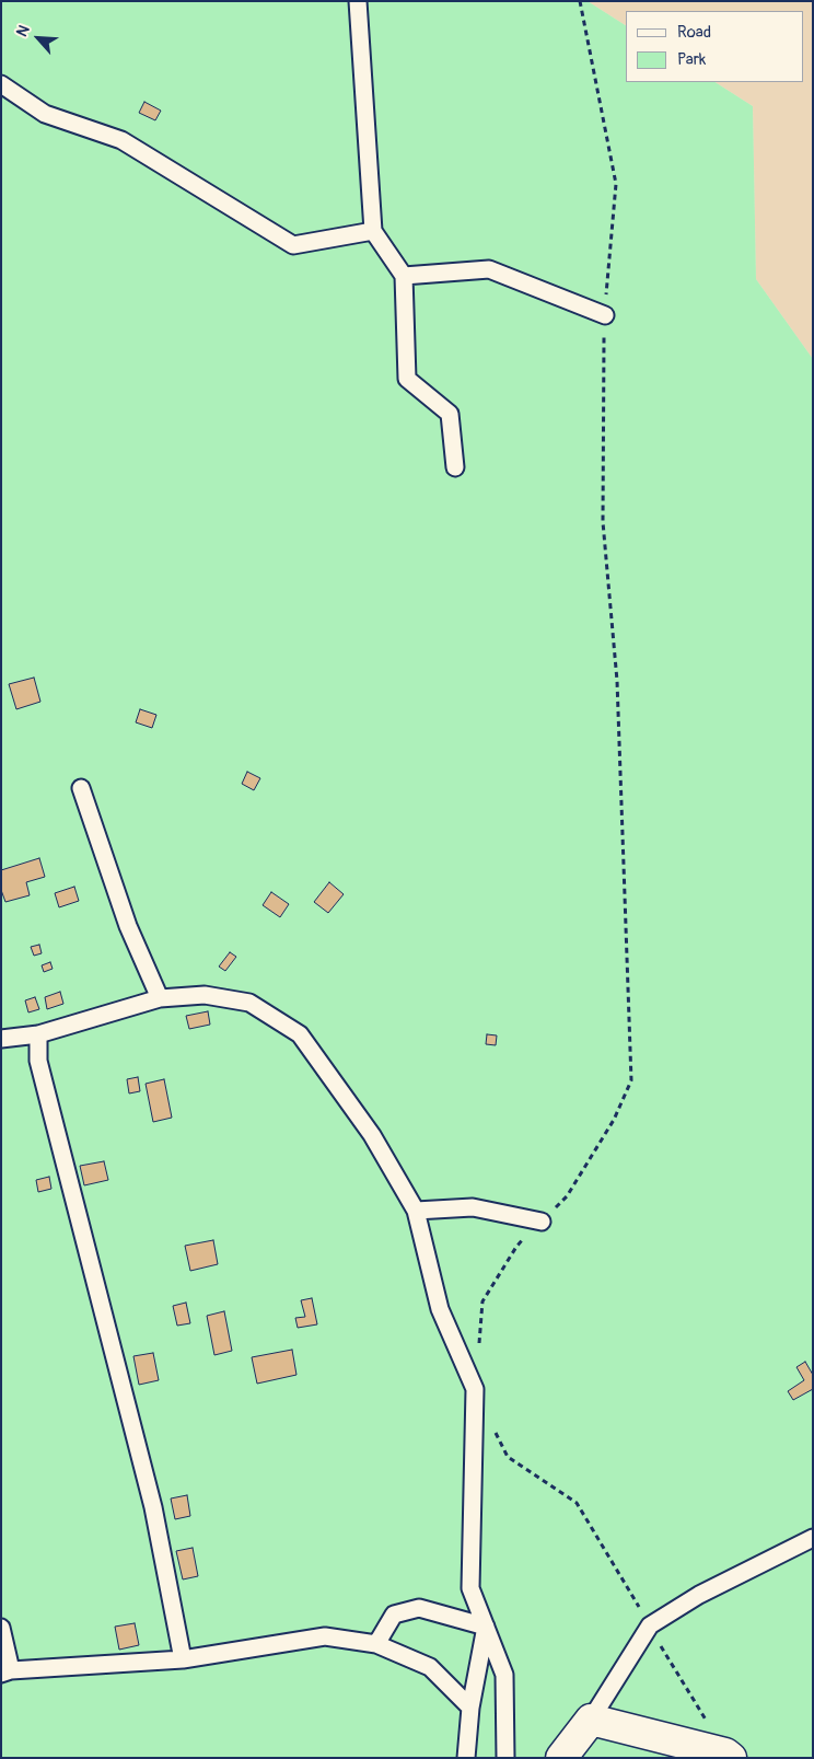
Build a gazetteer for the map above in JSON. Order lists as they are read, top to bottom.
{
  "legend": ["Road", "Park"],
  "north": "top left"
}
